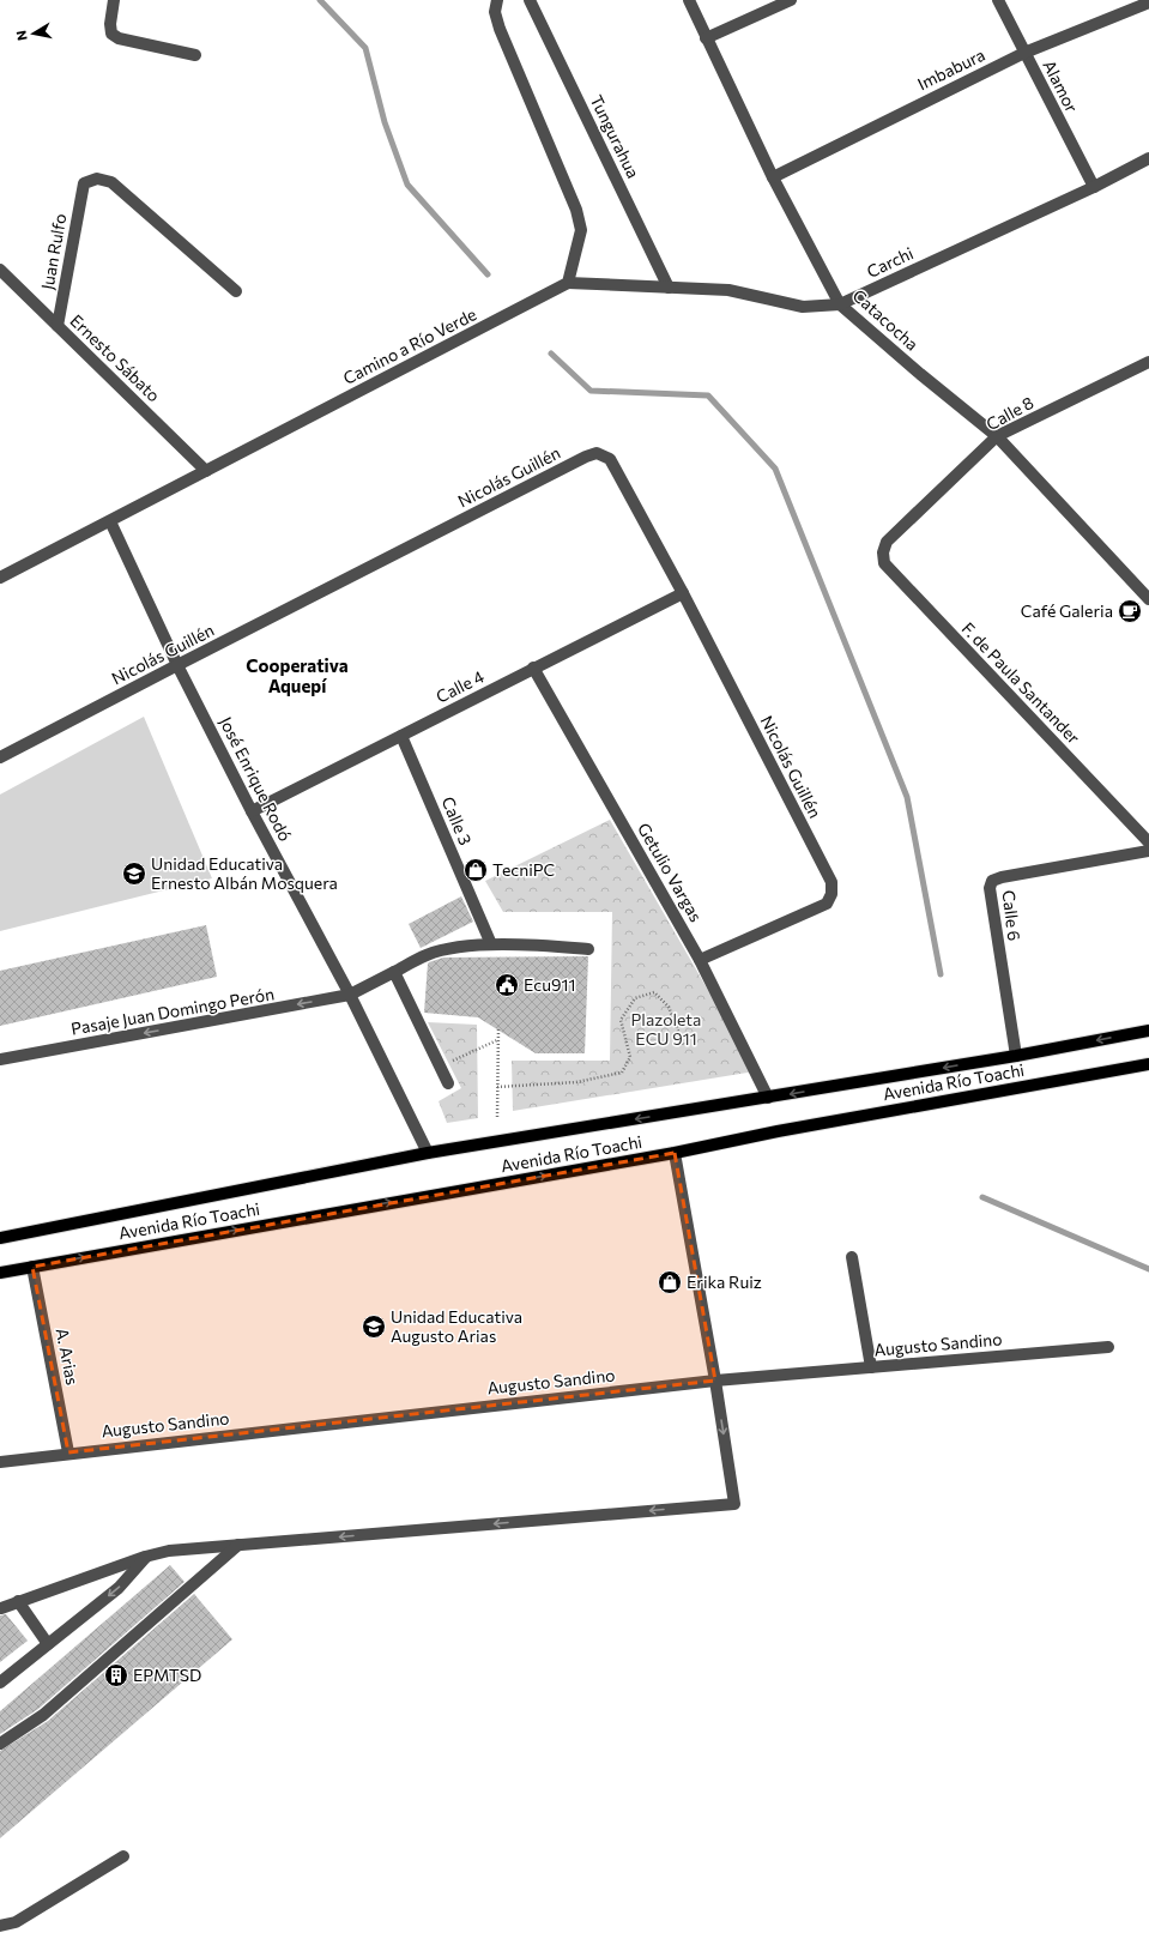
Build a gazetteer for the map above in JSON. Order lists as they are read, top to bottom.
{
  "streets": {
    "main road": ["Avenida Río Toachi"],
    "street": [
      "Imbabura",
      "Alamor",
      "Tungurahua",
      "Juan Rulfo",
      "Carchi",
      "Catacocha",
      "Camino a Río Verde",
      "Ernesto Sábato",
      "Calle 8",
      "Nicolás Guillén",
      "F. de Paula Santander",
      "Calle 4",
      "José Enrique Rodó",
      "Calle 3",
      "Getulio Vargas",
      "Calle 6",
      "Pasaje Juan Domingo Perón",
      "Augusto Sandino",
      "A. Arias"
    ]
  },
  "crossings": [
    ["Imbabura", "Alamor"],
    ["Imbabura", "Catacocha"],
    ["Alamor", "Carchi"],
    ["Tungurahua", "Carchi"],
    ["Juan Rulfo", "Ernesto Sábato"],
    ["Carchi", "Catacocha"],
    ["Carchi", "Camino a Río Verde"],
    ["Catacocha", "Calle 8"],
    ["Camino a Río Verde", "Ernesto Sábato"],
    ["Camino a Río Verde", "José Enrique Rodó"],
    ["Calle 8", "F. de Paula Santander"],
    ["Nicolás Guillén", "Calle 4"],
    ["Nicolás Guillén", "José Enrique Rodó"],
    ["Nicolás Guillén", "Getulio Vargas"],
    ["Calle 4", "José Enrique Rodó"],
    ["Calle 4", "Calle 3"],
    ["Calle 4", "Getulio Vargas"],
    ["José Enrique Rodó", "Pasaje Juan Domingo Perón"],
    ["José Enrique Rodó", "Avenida Río Toachi"],
    ["Calle 3", "Pasaje Juan Domingo Perón"],
    ["Getulio Vargas", "Avenida Río Toachi"],
    ["Calle 6", "Avenida Río Toachi"],
    ["Avenida Río Toachi", "A. Arias"],
    ["Augusto Sandino", "A. Arias"]
  ],
  "one_way": ["Pasaje Juan Domingo Perón"],
  "districts": ["Cooperativa Aquepí"],
  "parks": ["Plazoleta ECU 911"],
  "places": {
    "cafe": ["Café Galeria"],
    "shop": ["TecniPC", "Erika Ruiz"],
    "school or university": ["Unidad Educativa Ernesto Albán Mosquera", "Unidad Educativa Augusto Arias"],
    "public building": ["Ecu911"],
    "building": ["EPMTSD"]
  },
  "north": "left"
}
